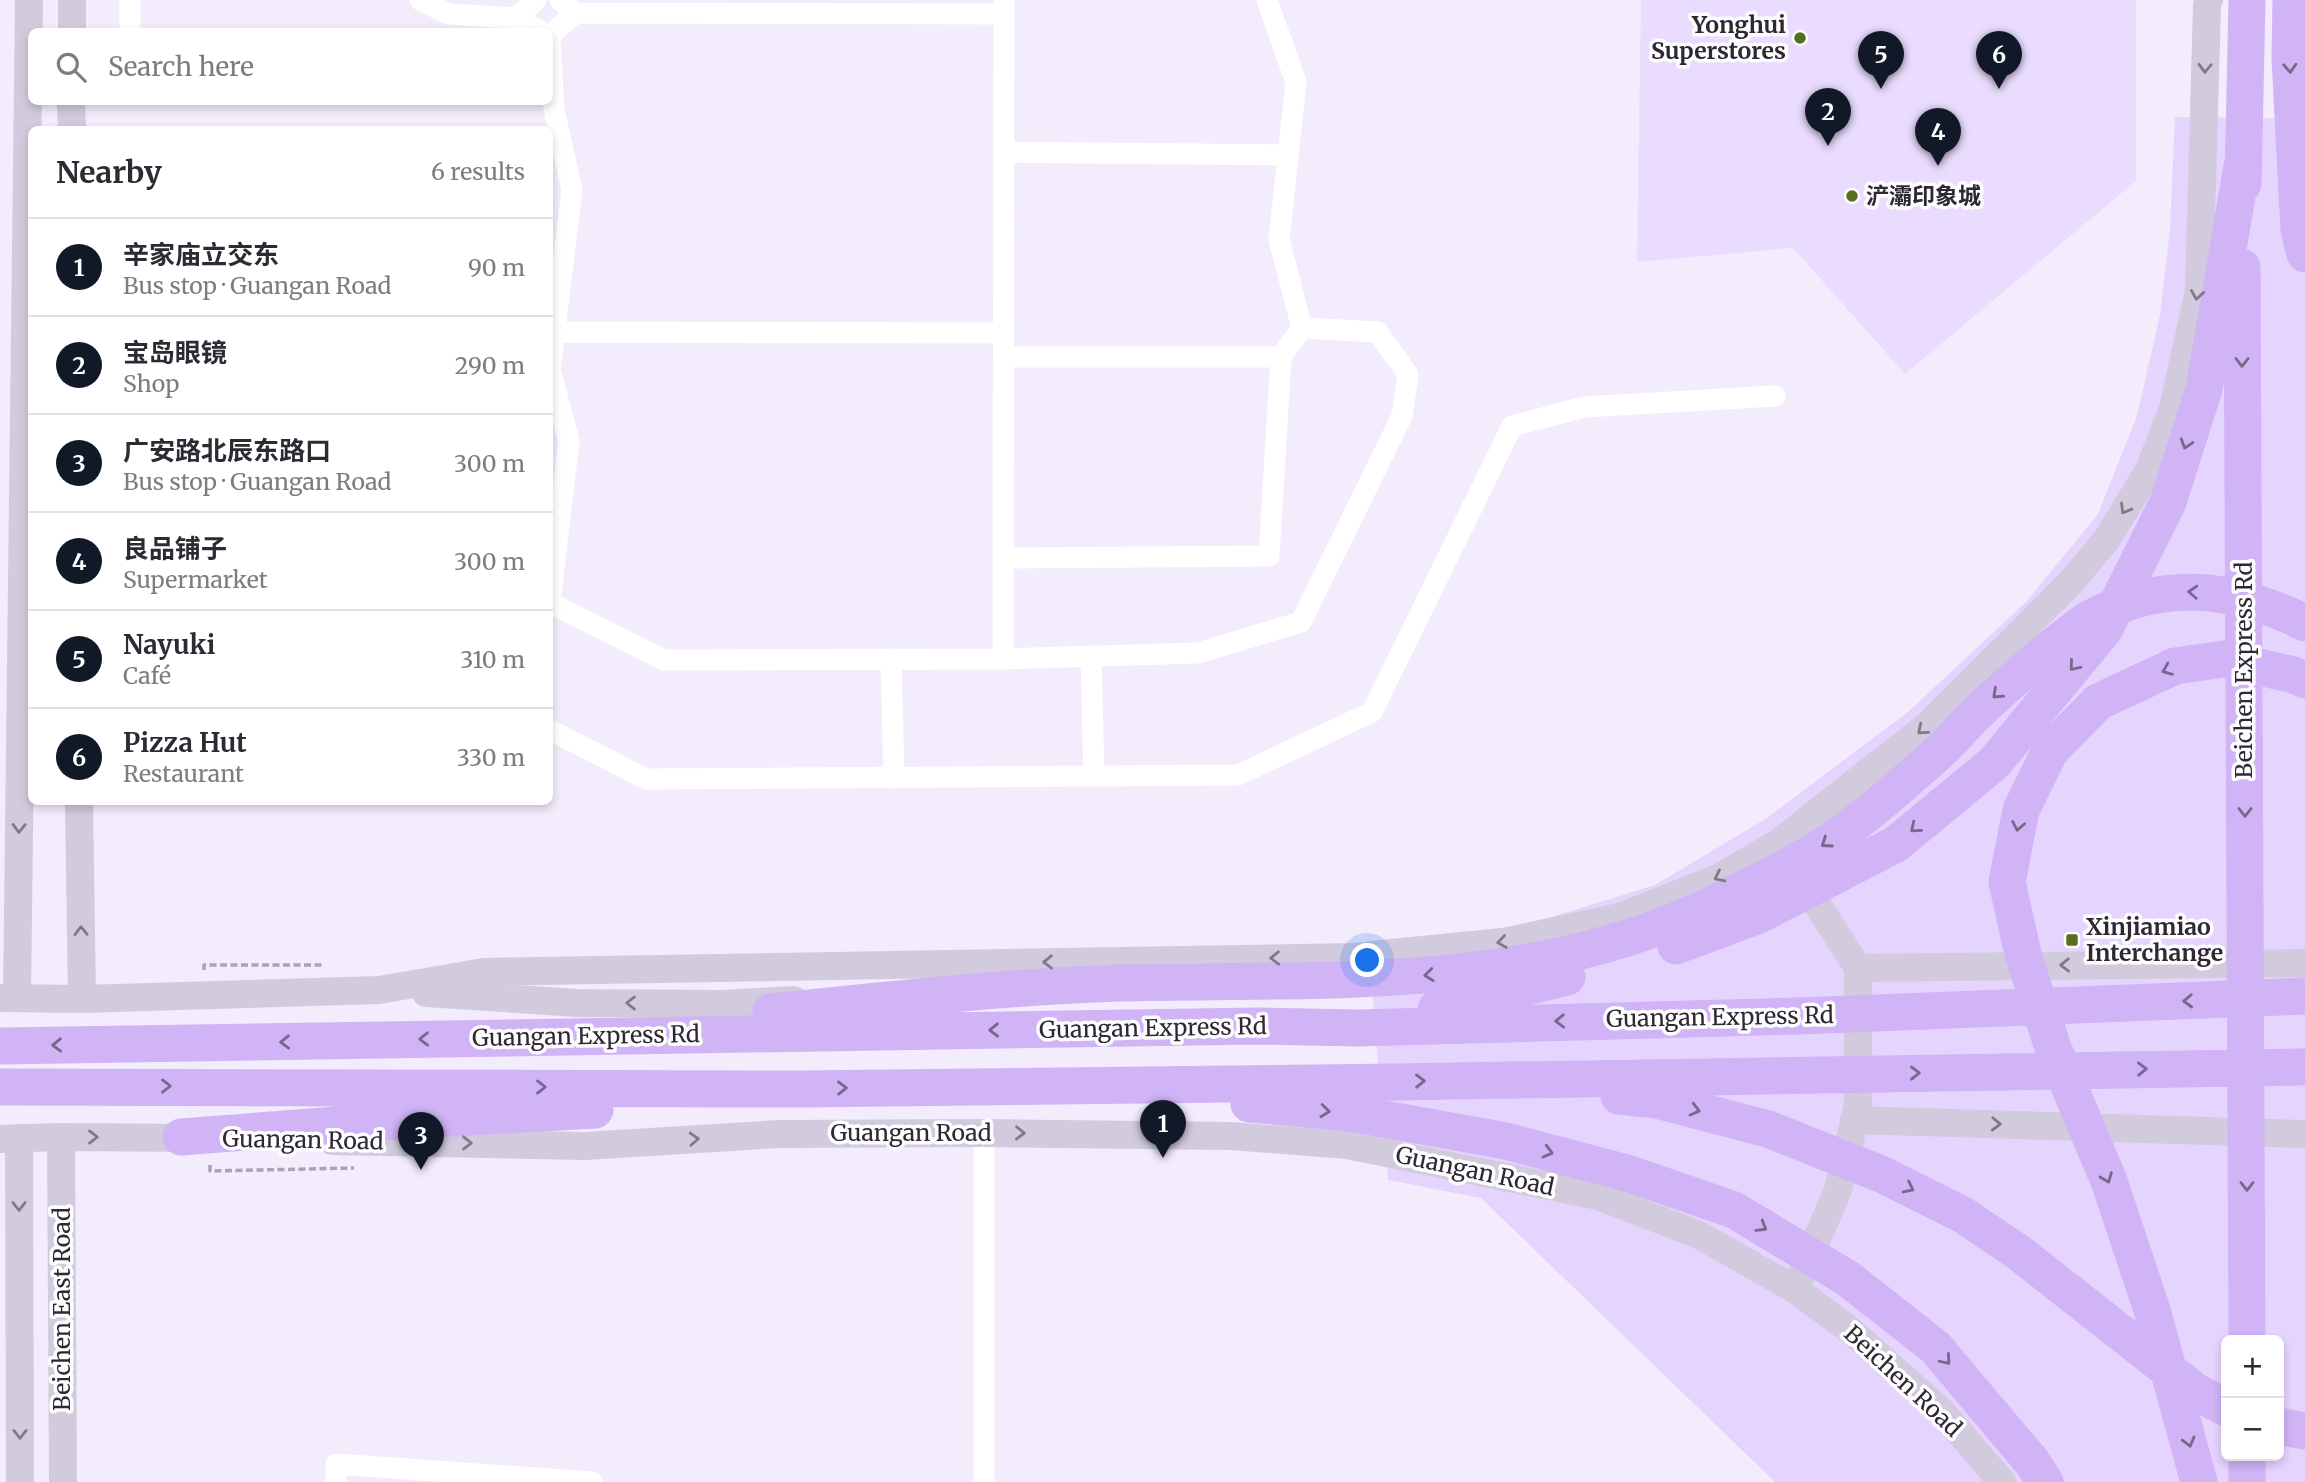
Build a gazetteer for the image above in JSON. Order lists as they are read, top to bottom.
{
  "streets": {
    "highway": ["Beichen Express Rd", "Guangan Express Rd"],
    "main road": ["Guangan Road", "Beichen East Road", "Beichen Road"]
  },
  "crossings": [
    ["Guangan Road", "Beichen East Road"],
    ["Guangan Road", "Beichen Road"]
  ],
  "one_way": ["Beichen Express Rd"],
  "places": {
    "other": ["Yonghui Superstores", "浐灞印象城"],
    "transit": ["Xinjiamiao Interchange"]
  },
  "page": {
    "search": "Search here",
    "pins": [
      "5",
      "6",
      "2",
      "4",
      "1",
      "3"
    ],
    "heading": ["Nearby", "6 results"],
    "list": [
      {
        "mark": "1",
        "name": "辛家庙立交东",
        "note": "Bus stop · Guangan Road",
        "value": "90 m"
      },
      {
        "mark": "2",
        "name": "宝岛眼镜",
        "note": "Shop",
        "value": "290 m"
      },
      {
        "mark": "3",
        "name": "广安路北辰东路口",
        "note": "Bus stop · Guangan Road",
        "value": "300 m"
      },
      {
        "mark": "4",
        "name": "良品铺子",
        "note": "Supermarket",
        "value": "300 m"
      },
      {
        "mark": "5",
        "name": "Nayuki",
        "note": "Café",
        "value": "310 m"
      },
      {
        "mark": "6",
        "name": "Pizza Hut",
        "note": "Restaurant",
        "value": "330 m"
      }
    ],
    "map_buttons": ["+", "−"]
  }
}
